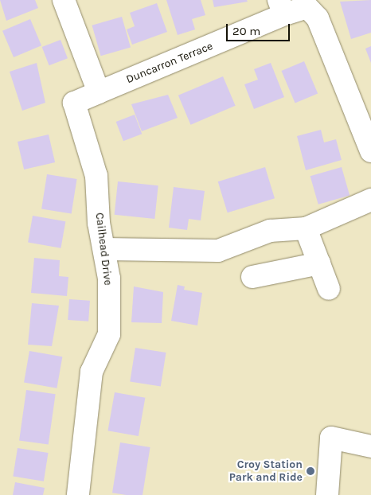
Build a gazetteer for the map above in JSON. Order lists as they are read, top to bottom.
{
  "streets": {
    "street": ["Duncarron Terrace", "Cailhead Drive"]
  },
  "crossings": [
    ["Duncarron Terrace", "Cailhead Drive"]
  ],
  "places": ["Croy Station Park and Ride"],
  "scale_bar": "20 m"
}
